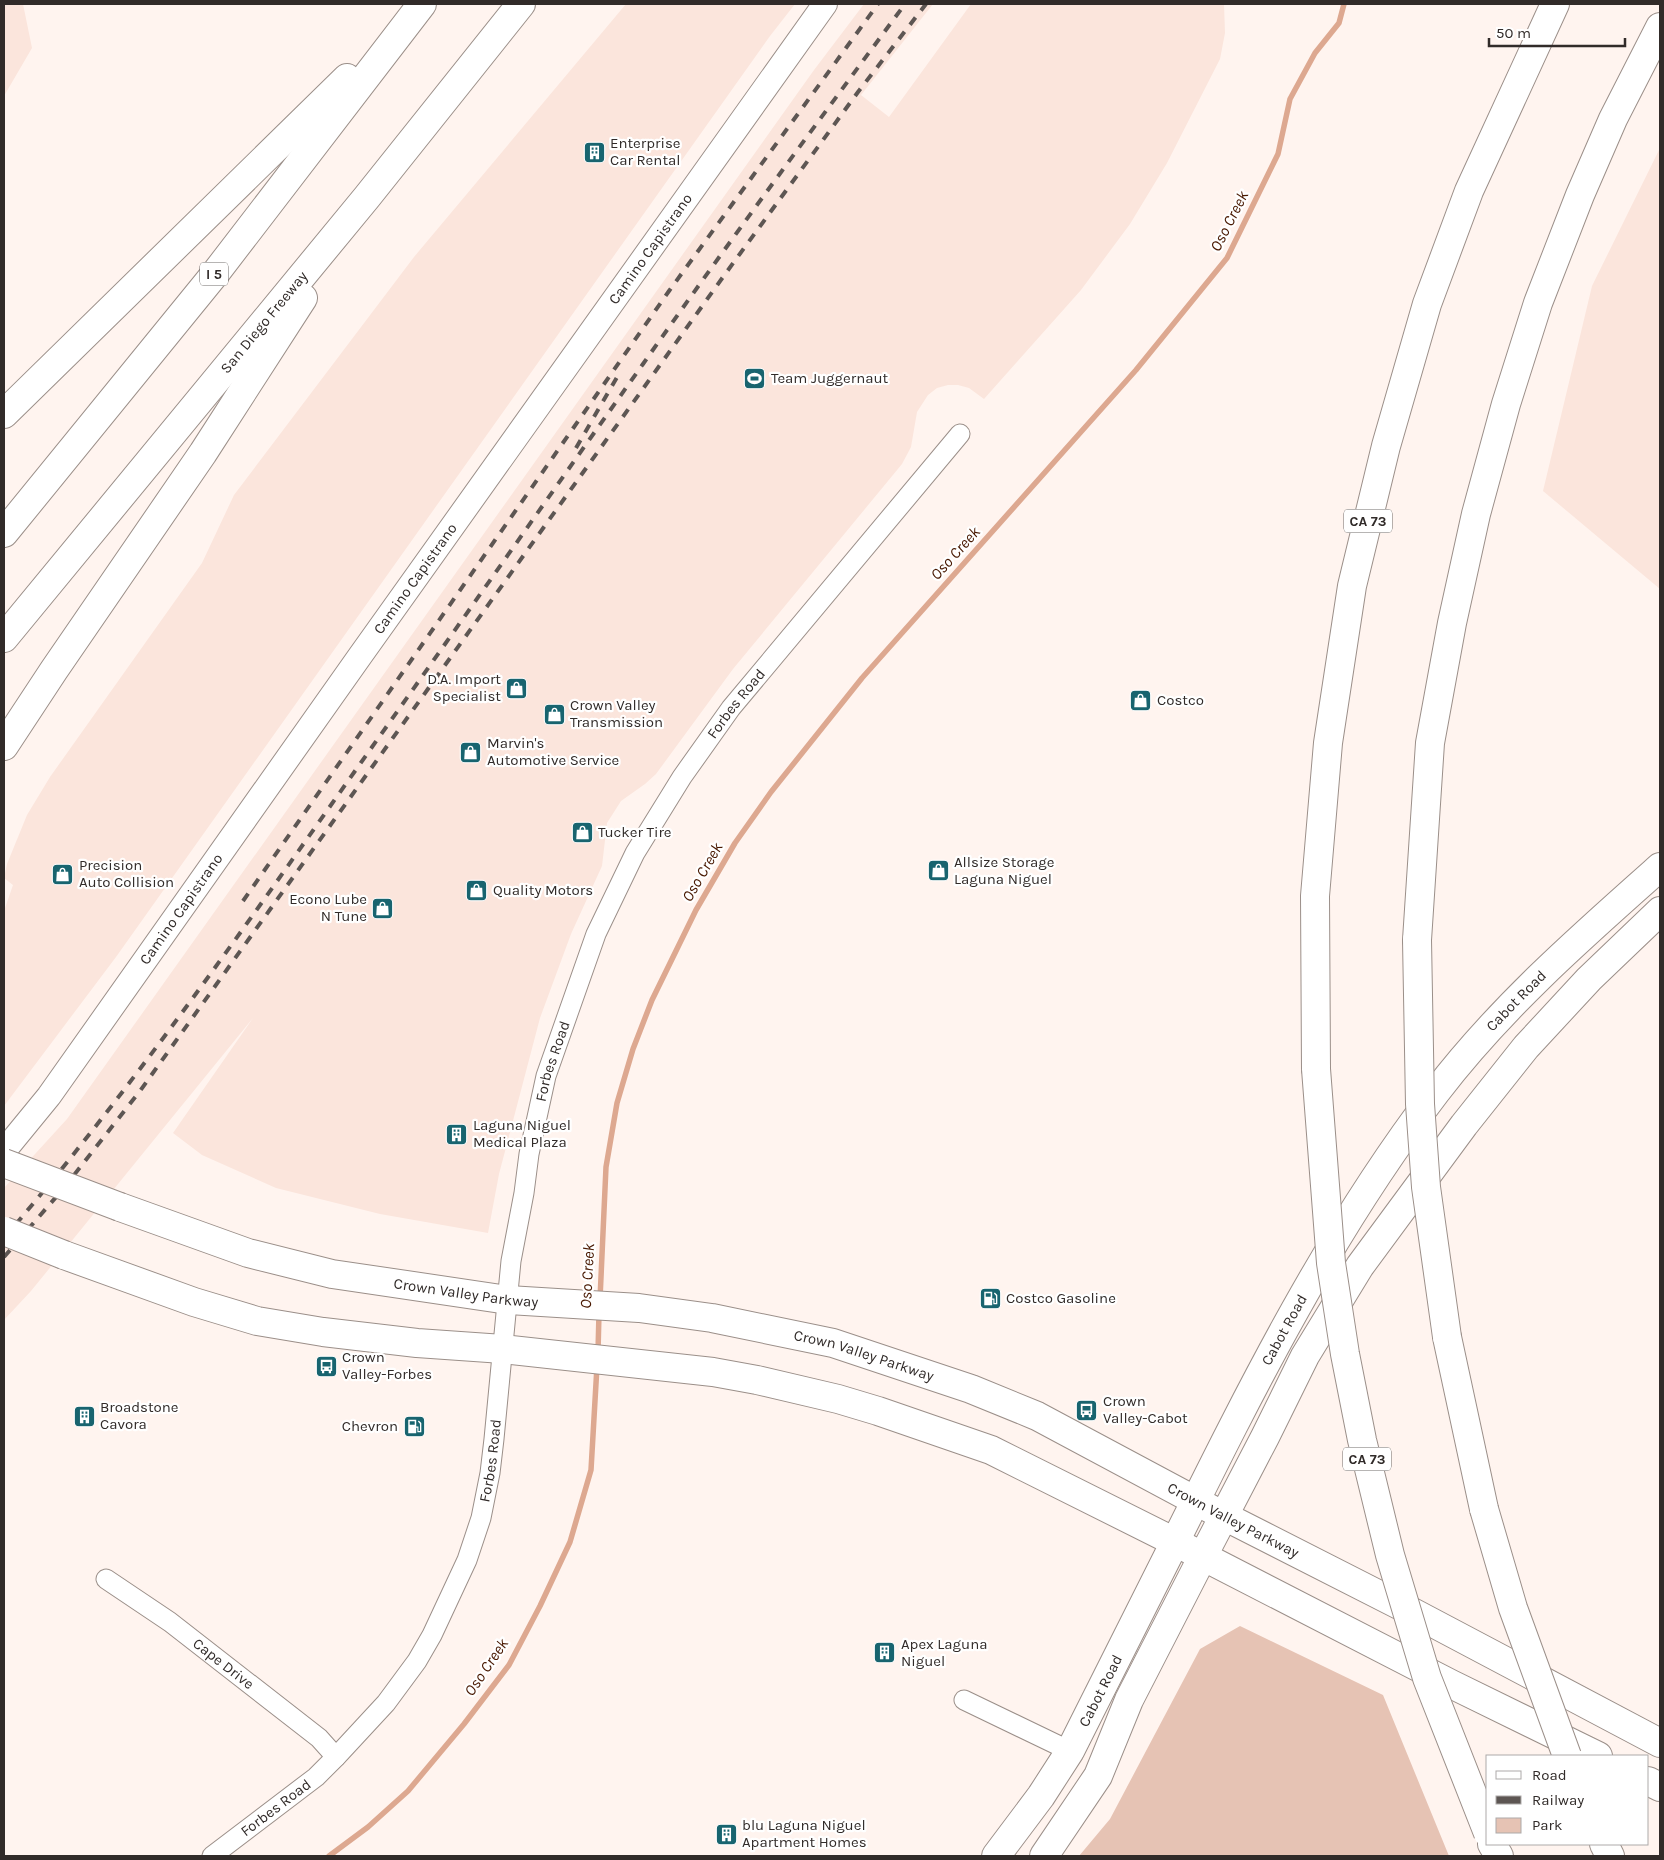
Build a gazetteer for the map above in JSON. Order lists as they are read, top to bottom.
{
  "streets": {
    "main road": [
      "I 5",
      "San Diego Freeway",
      "CA 73",
      "Cabot Road",
      "Crown Valley Parkway"
    ],
    "street": ["Camino Capistrano", "Forbes Road", "Cape Drive"]
  },
  "crossings": [
    ["Forbes Road", "Crown Valley Parkway"],
    ["Forbes Road", "Cape Drive"],
    ["Cabot Road", "Crown Valley Parkway"]
  ],
  "water": ["Oso Creek"],
  "places": {
    "building": [
      "Enterprise Car Rental",
      "Laguna Niguel Medical Plaza",
      "Broadstone Cavora",
      "Apex Laguna Niguel",
      "blu Laguna Niguel Apartment Homes"
    ],
    "sports": ["Team Juggernaut"],
    "shop": [
      "D.A. Import Specialist",
      "Costco",
      "Crown Valley Transmission",
      "Marvin's Automotive Service",
      "Tucker Tire",
      "Allsize Storage Laguna Niguel",
      "Precision Auto Collision",
      "Quality Motors",
      "Econo Lube N Tune"
    ],
    "fuel station": ["Costco Gasoline", "Chevron"],
    "bus stop": ["Crown Valley-Forbes", "Crown Valley-Cabot"]
  },
  "legend": ["Road", "Railway", "Park"],
  "scale_bar": "50 m"
}
